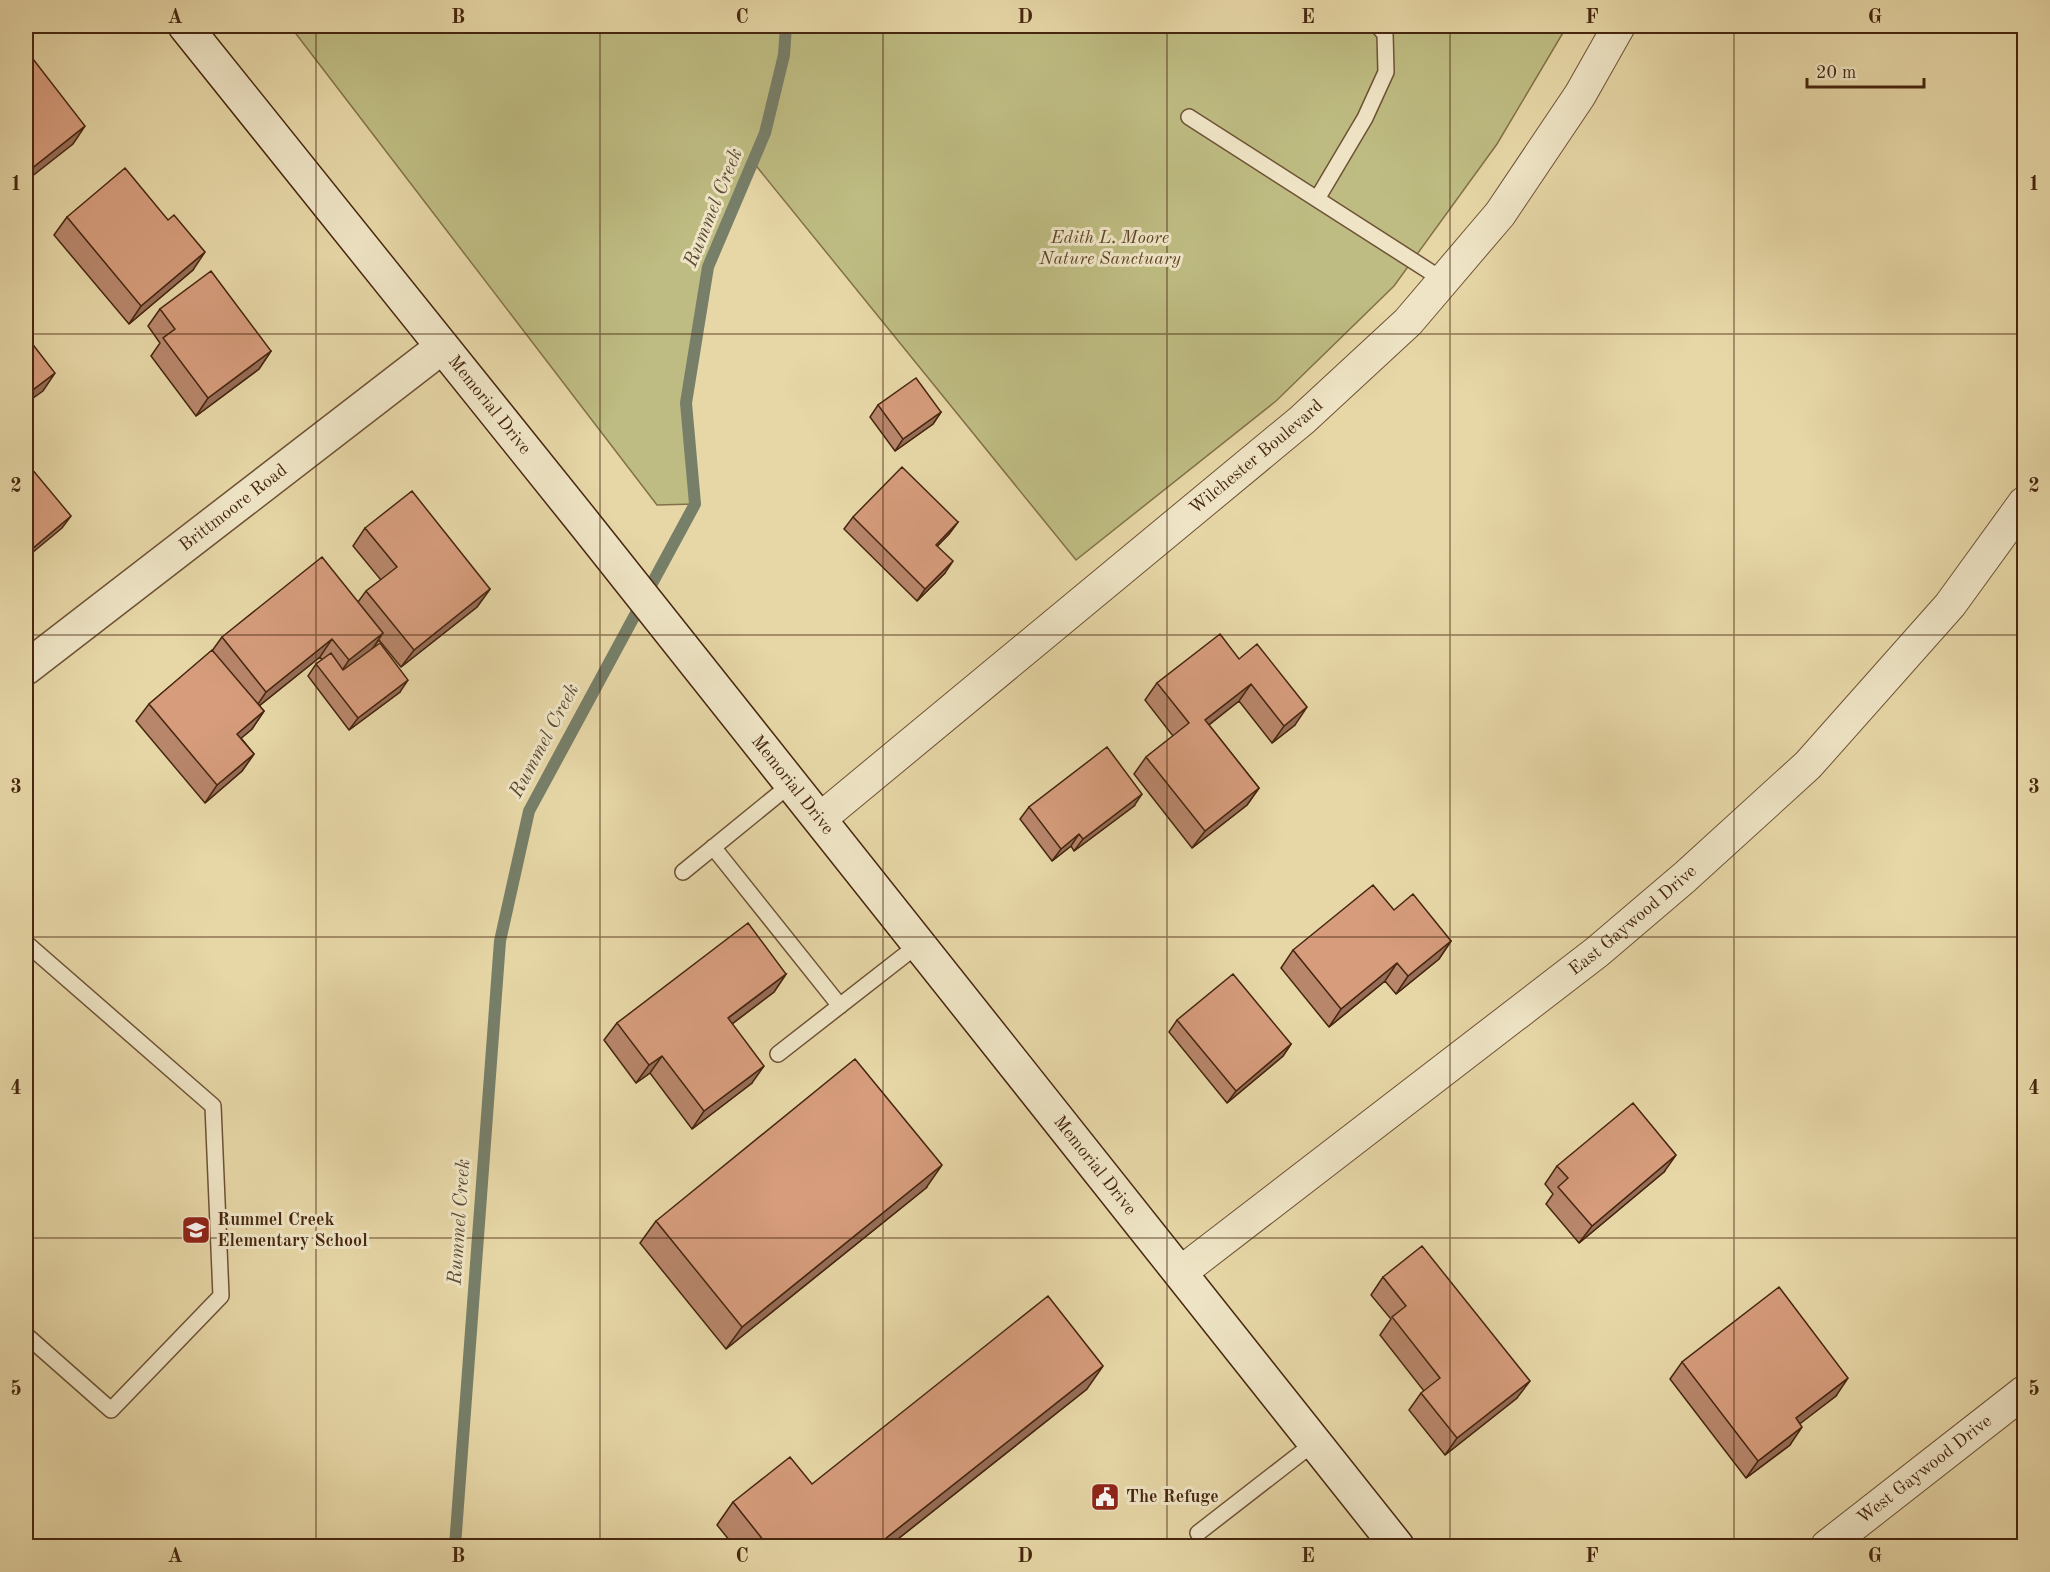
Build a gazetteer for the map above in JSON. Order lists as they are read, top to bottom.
{
  "streets": {
    "main road": ["Memorial Drive", "Brittmoore Road"],
    "street": ["Wilchester Boulevard", "East Gaywood Drive", "West Gaywood Drive"]
  },
  "crossings": [
    ["Memorial Drive", "Wilchester Boulevard"],
    ["Memorial Drive", "Brittmoore Road"],
    ["Memorial Drive", "East Gaywood Drive"]
  ],
  "water": ["Rummel Creek"],
  "parks": ["Edith L. Moore Nature Sanctuary"],
  "places": {
    "school or university": ["Rummel Creek Elementary School"],
    "public building": ["The Refuge"]
  },
  "scale_bar": "20 m",
  "grid": {
    "columns": [
      "A",
      "B",
      "C",
      "D",
      "E",
      "F",
      "G"
    ],
    "rows": [
      "1",
      "2",
      "3",
      "4",
      "5"
    ]
  }
}
